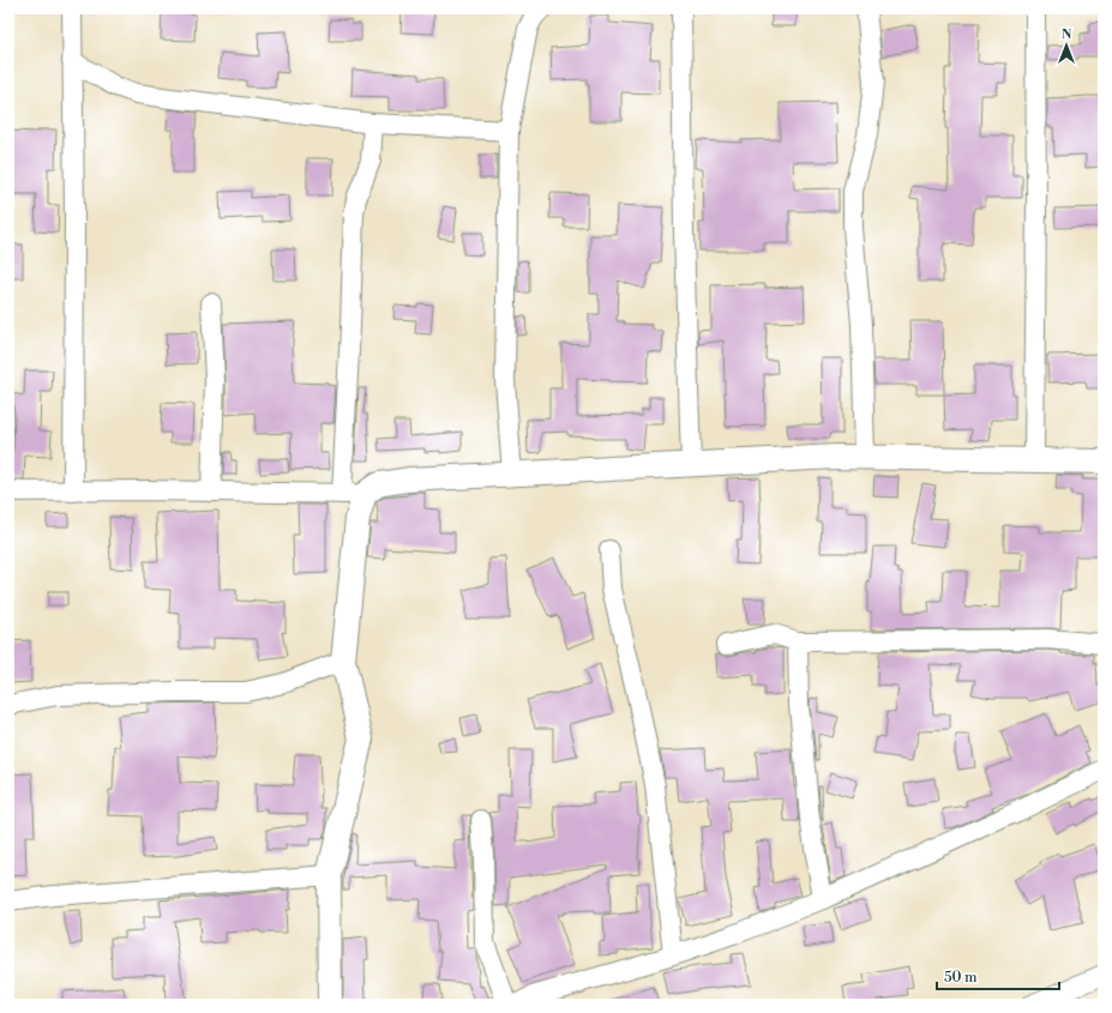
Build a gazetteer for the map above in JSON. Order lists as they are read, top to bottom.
{
  "scale_bar": "50 m",
  "north": "top"
}
